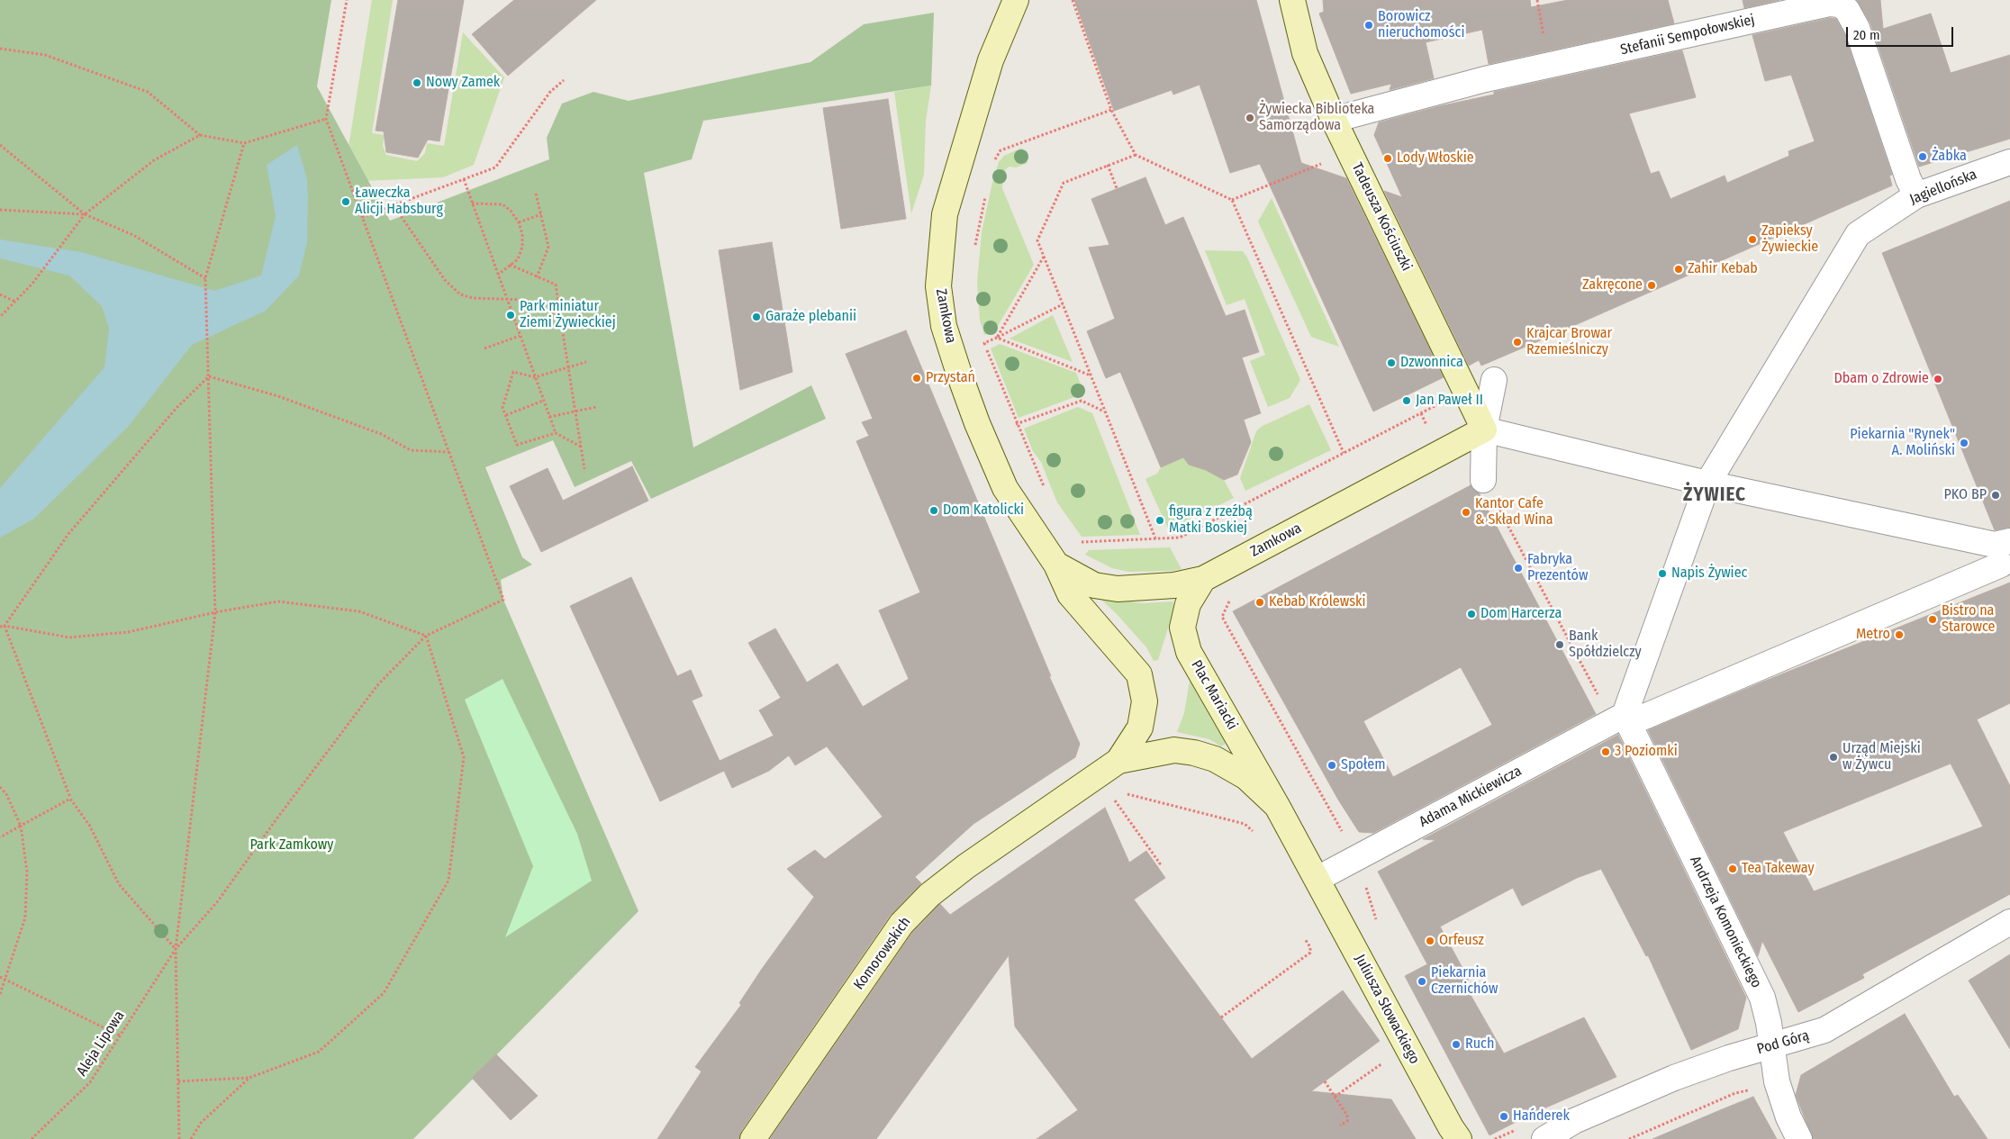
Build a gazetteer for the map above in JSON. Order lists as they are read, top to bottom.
{
  "streets": {
    "street": [
      "Stefanii Sempołowskiej",
      "Jagiellońska",
      "Tadeusza Kościuszki",
      "Zamkowa",
      "Plac Mariacki",
      "Adama Mickiewicza",
      "Andrzeja Komonieckiego",
      "Komorowskich",
      "Juliusza Słowackiego",
      "Pod Górą"
    ],
    "path": ["Aleja Lipowa"]
  },
  "crossings": [
    ["Stefanii Sempołowskiej", "Jagiellońska"],
    ["Stefanii Sempołowskiej", "Tadeusza Kościuszki"],
    ["Tadeusza Kościuszki", "Zamkowa"],
    ["Zamkowa", "Plac Mariacki"],
    ["Zamkowa", "Komorowskich"],
    ["Plac Mariacki", "Adama Mickiewicza"],
    ["Plac Mariacki", "Komorowskich"],
    ["Plac Mariacki", "Juliusza Słowackiego"],
    ["Adama Mickiewicza", "Andrzeja Komonieckiego"],
    ["Adama Mickiewicza", "Juliusza Słowackiego"],
    ["Andrzeja Komonieckiego", "Pod Górą"]
  ],
  "districts": ["ŻYWIEC"],
  "parks": ["Park Zamkowy"],
  "places": [
    "Borowicz nieruchomości",
    "Nowy Zamek",
    "Żywiecka Biblioteka Samorządowa",
    "Żabka",
    "Lody Włoskie",
    "Ławeczka Alicji Habsburg",
    "Zapieksy Żywieckie",
    "Zahir Kebab",
    "Zakręcone",
    "Park miniatur Ziemi Żywieckiej",
    "Garaże plebanii",
    "Krajcar Browar Rzemieślniczy",
    "Dzwonnica",
    "Przystań",
    "Dbam o Zdrowie",
    "Jan Paweł II",
    "Piekarnia \"Rynek\" A. Moliński",
    "PKO BP",
    "Dom Katolicki",
    "Kantor Cafe & Skład Wina",
    "figura z rzeźbą Matki Boskiej",
    "Fabryka Prezentów",
    "Napis Żywiec",
    "Kebab Królewski",
    "Dom Harcerza",
    "Bistro na Starowce",
    "Metro",
    "Bank Spółdzielczy",
    "3 Poziomki",
    "Urząd Miejski w Żywcu",
    "Społem",
    "Tea Takeway",
    "Orfeusz",
    "Piekarnia Czernichów",
    "Ruch",
    "Hańderek"
  ],
  "scale_bar": "20 m"
}
